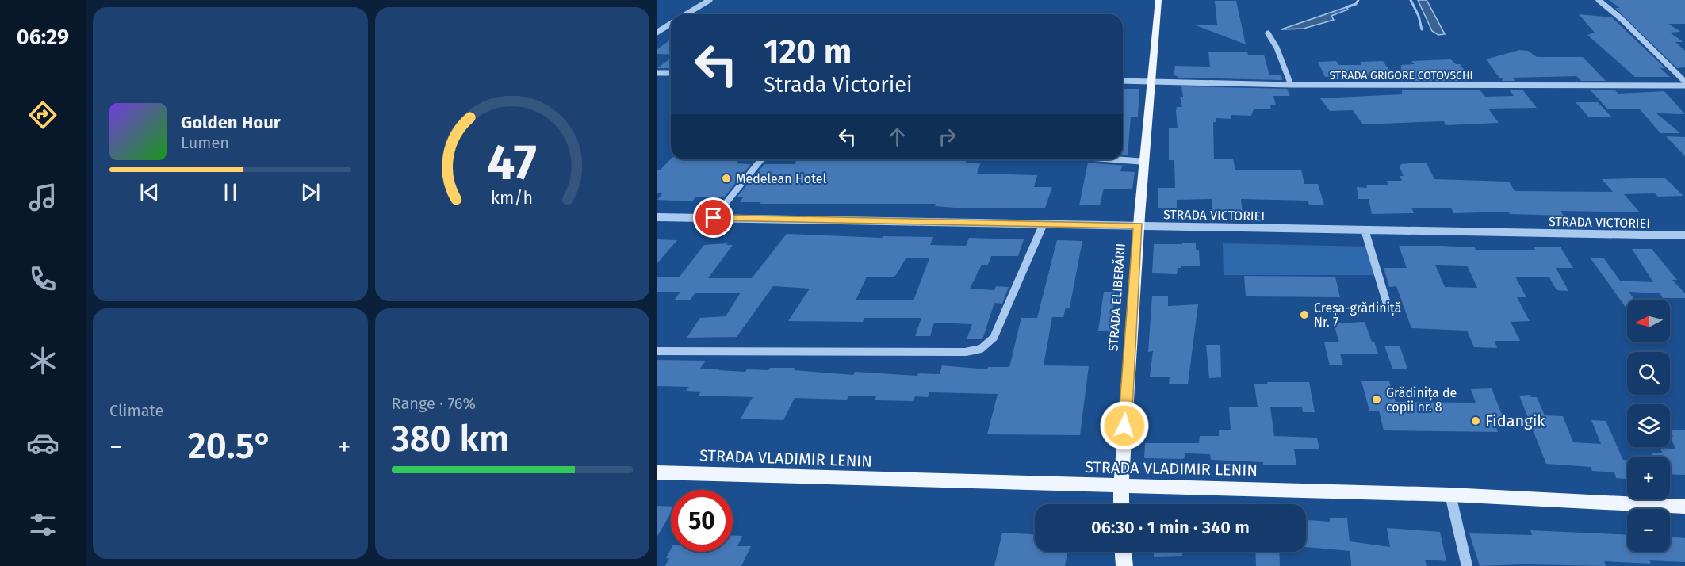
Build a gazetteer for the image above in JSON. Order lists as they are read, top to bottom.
{
  "streets": {
    "main road": ["STRADA ELIBERĂRII", "STRADA VLADIMIR LENIN"],
    "street": ["STRADA GRIGORE COTOVSCHI", "STRADA VICTORIEI"]
  },
  "crossings": [
    ["STRADA GRIGORE COTOVSCHI", "STRADA ELIBERĂRII"],
    ["STRADA VICTORIEI", "STRADA ELIBERĂRII"],
    ["STRADA ELIBERĂRII", "STRADA VLADIMIR LENIN"]
  ],
  "places": [
    "Medelean Hotel",
    "Creșa-grădiniță Nr. 7",
    "Grădinița de copii nr. 8",
    "Fidangik"
  ],
  "north": "left",
  "page": {
    "tabs": "06:29",
    "turn": ["120 m", "Strada Victoriei"],
    "song": ["Golden Hour", "Lumen"],
    "map_buttons": ["+", "−"],
    "tile": [
      "Climate",
      ["Range · 76%", "380 km"]
    ],
    "heat": ["−", "20.5°", "+"],
    "limit": "50",
    "trip": "06:30 · 1 min · 340 m",
    "gauge": ["47", "km/h"]
  }
}
